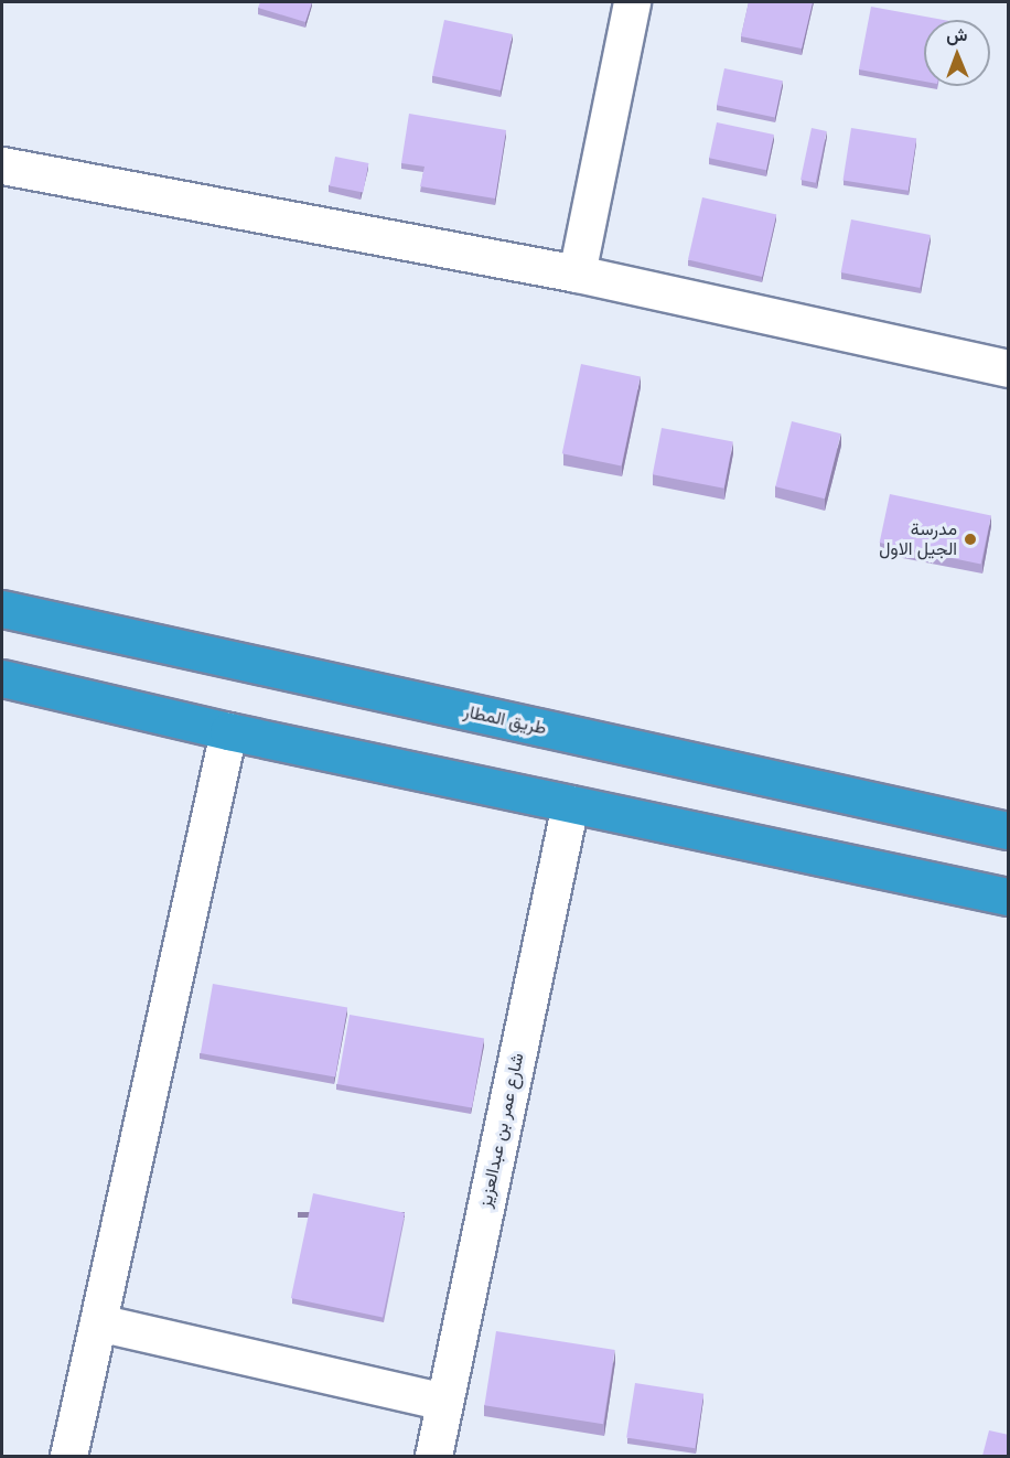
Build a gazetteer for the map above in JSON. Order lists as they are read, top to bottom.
{
  "streets": {
    "highway": ["طريق المطار"],
    "street": ["شارع عمر بن عبدالعزيز"]
  },
  "places": ["مدرسة الجيل الاول"],
  "north": "top"
}
